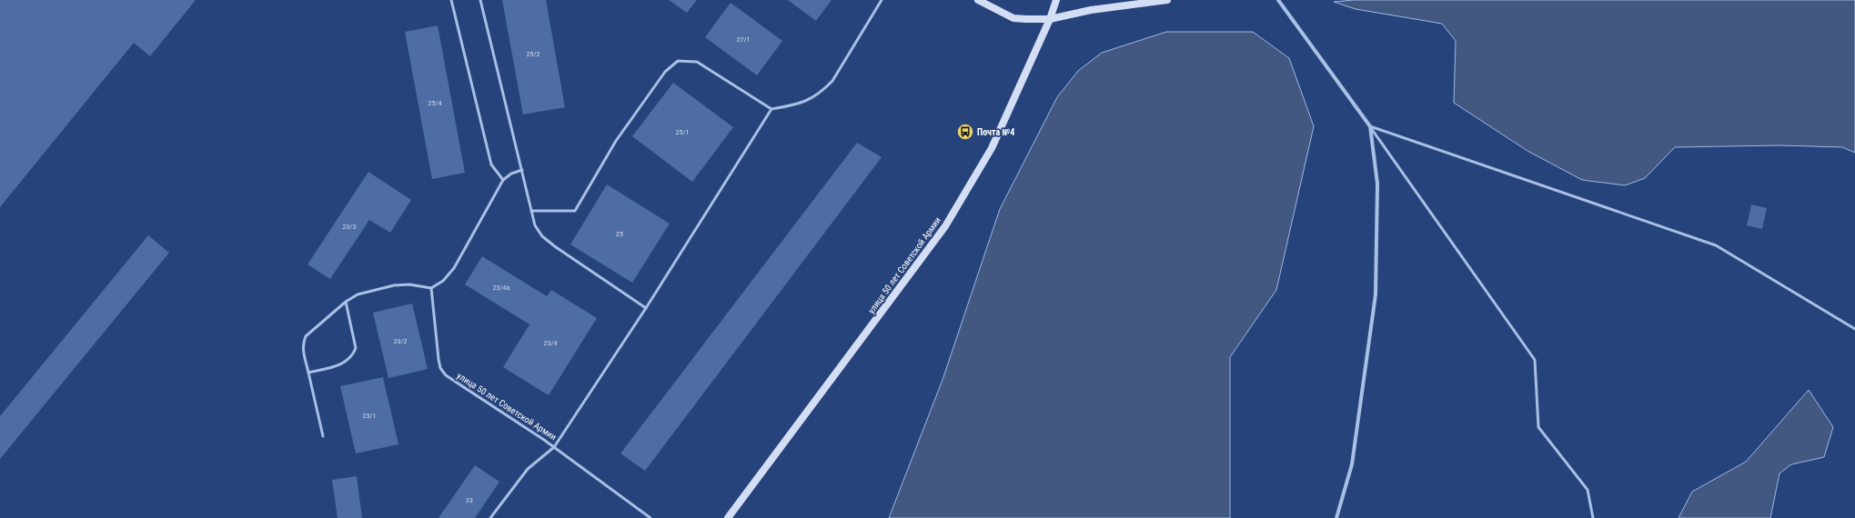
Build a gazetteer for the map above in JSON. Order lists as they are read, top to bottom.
{
  "streets": {
    "main road": ["улица 50 лет Советской Армии"]
  },
  "places": {
    "bus stop": ["Почта №4"]
  },
  "house_numbers": [
    "27/1",
    "25/2",
    "25/4",
    "25/1",
    "23/3",
    "25",
    "23/4а",
    "23/2",
    "23/4",
    "23/1",
    "23"
  ]
}
